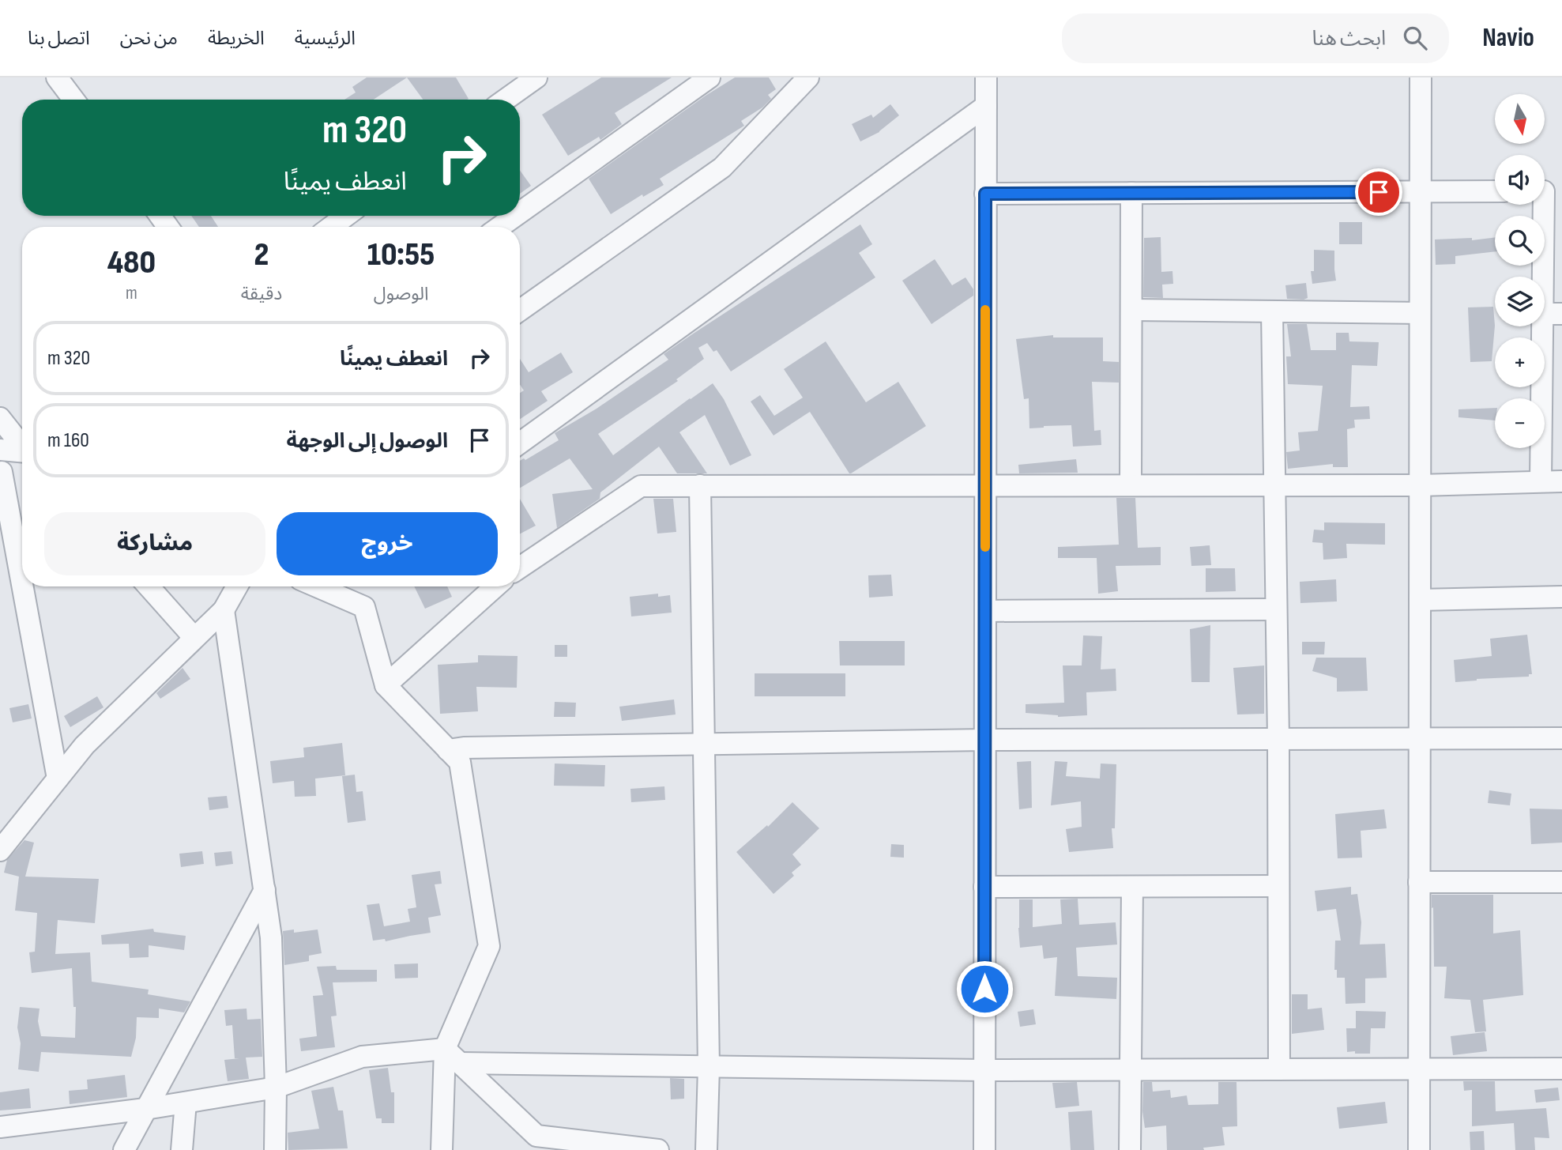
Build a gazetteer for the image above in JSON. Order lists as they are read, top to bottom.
{
  "north": "bottom",
  "page": {
    "header": "Navio",
    "search": "ابحث هنا",
    "nav": [
      "الرئيسية",
      "الخريطة",
      "من نحن",
      "اتصل بنا"
    ],
    "map_buttons": ["+", "−"],
    "turn": ["320 m", "انعطف يمينًا"],
    "eta": [
      "10:55",
      "الوصول",
      "2",
      "دقيقة",
      "480",
      "m"
    ],
    "list": [
      {
        "name": "انعطف يمينًا",
        "value": "320 m"
      },
      {
        "name": "الوصول إلى الوجهة",
        "value": "160 m"
      }
    ],
    "buttons": ["خروج", "مشاركة"]
  }
}
